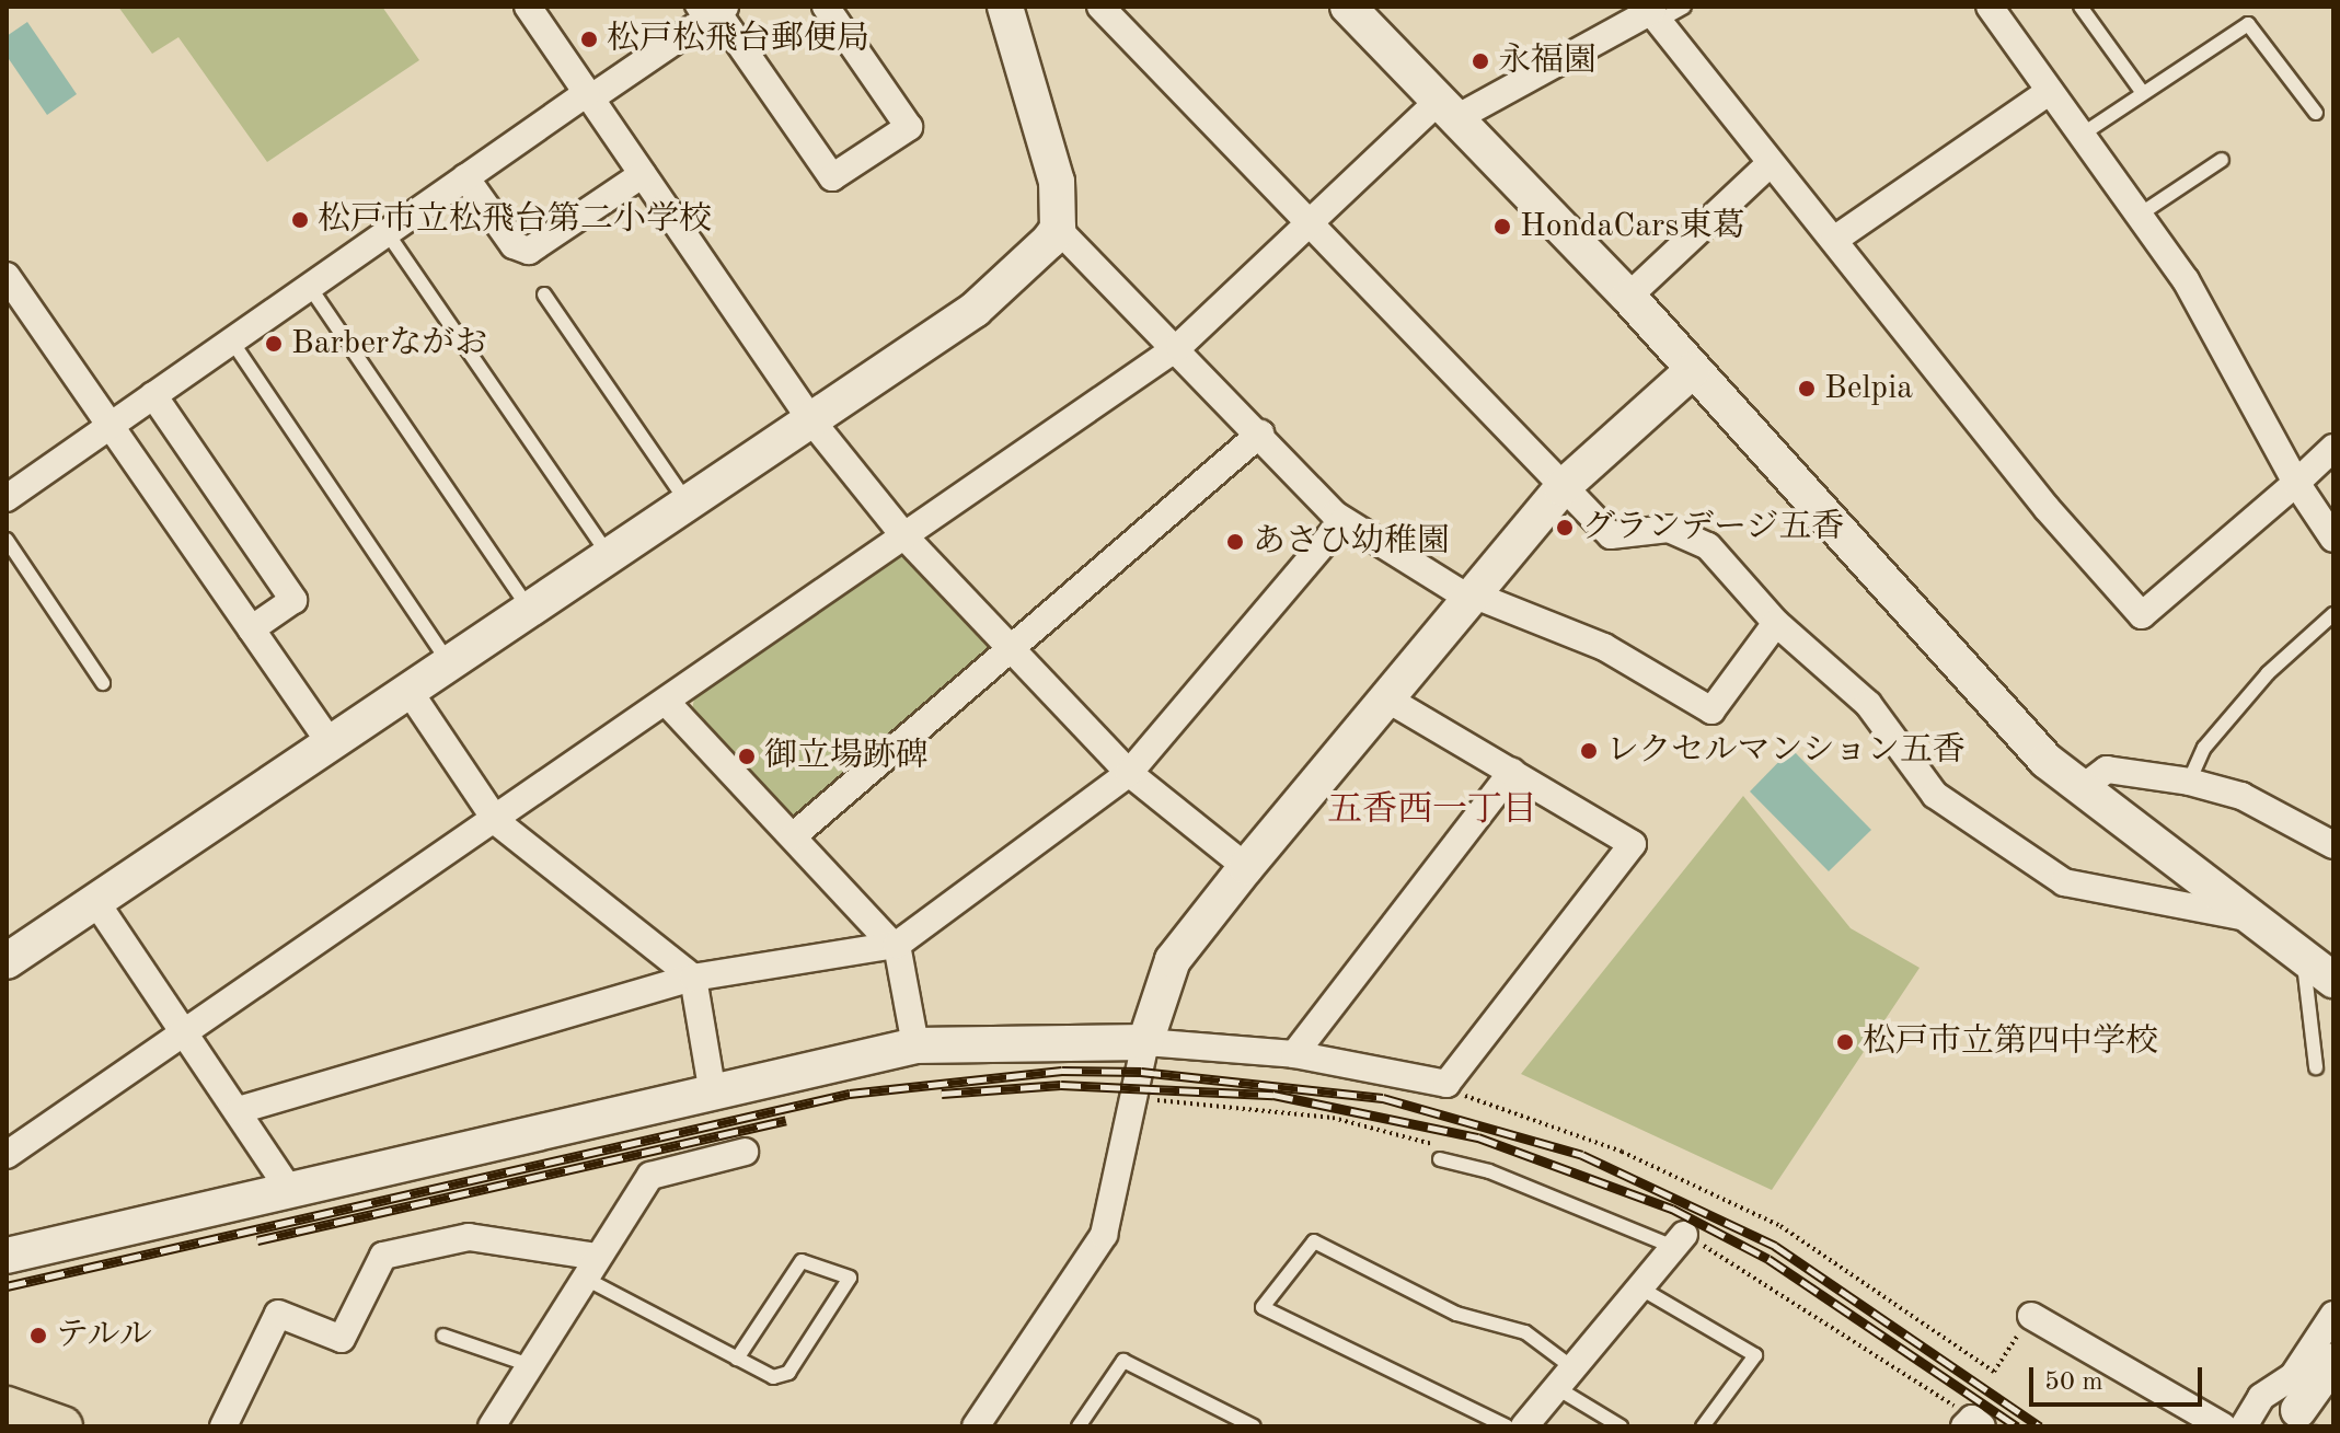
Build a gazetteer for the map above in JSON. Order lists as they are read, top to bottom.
{
  "districts": ["五香西一丁目"],
  "places": [
    "松戸松飛台郵便局",
    "永福園",
    "松戸市立松飛台第二小学校",
    "HondaCars東葛",
    "Barberながお",
    "Belpia",
    "グランデージ五香",
    "あさひ幼稚園",
    "レクセルマンション五香",
    "御立場跡碑",
    "松戸市立第四中学校",
    "テルル"
  ],
  "scale_bar": "50 m"
}
